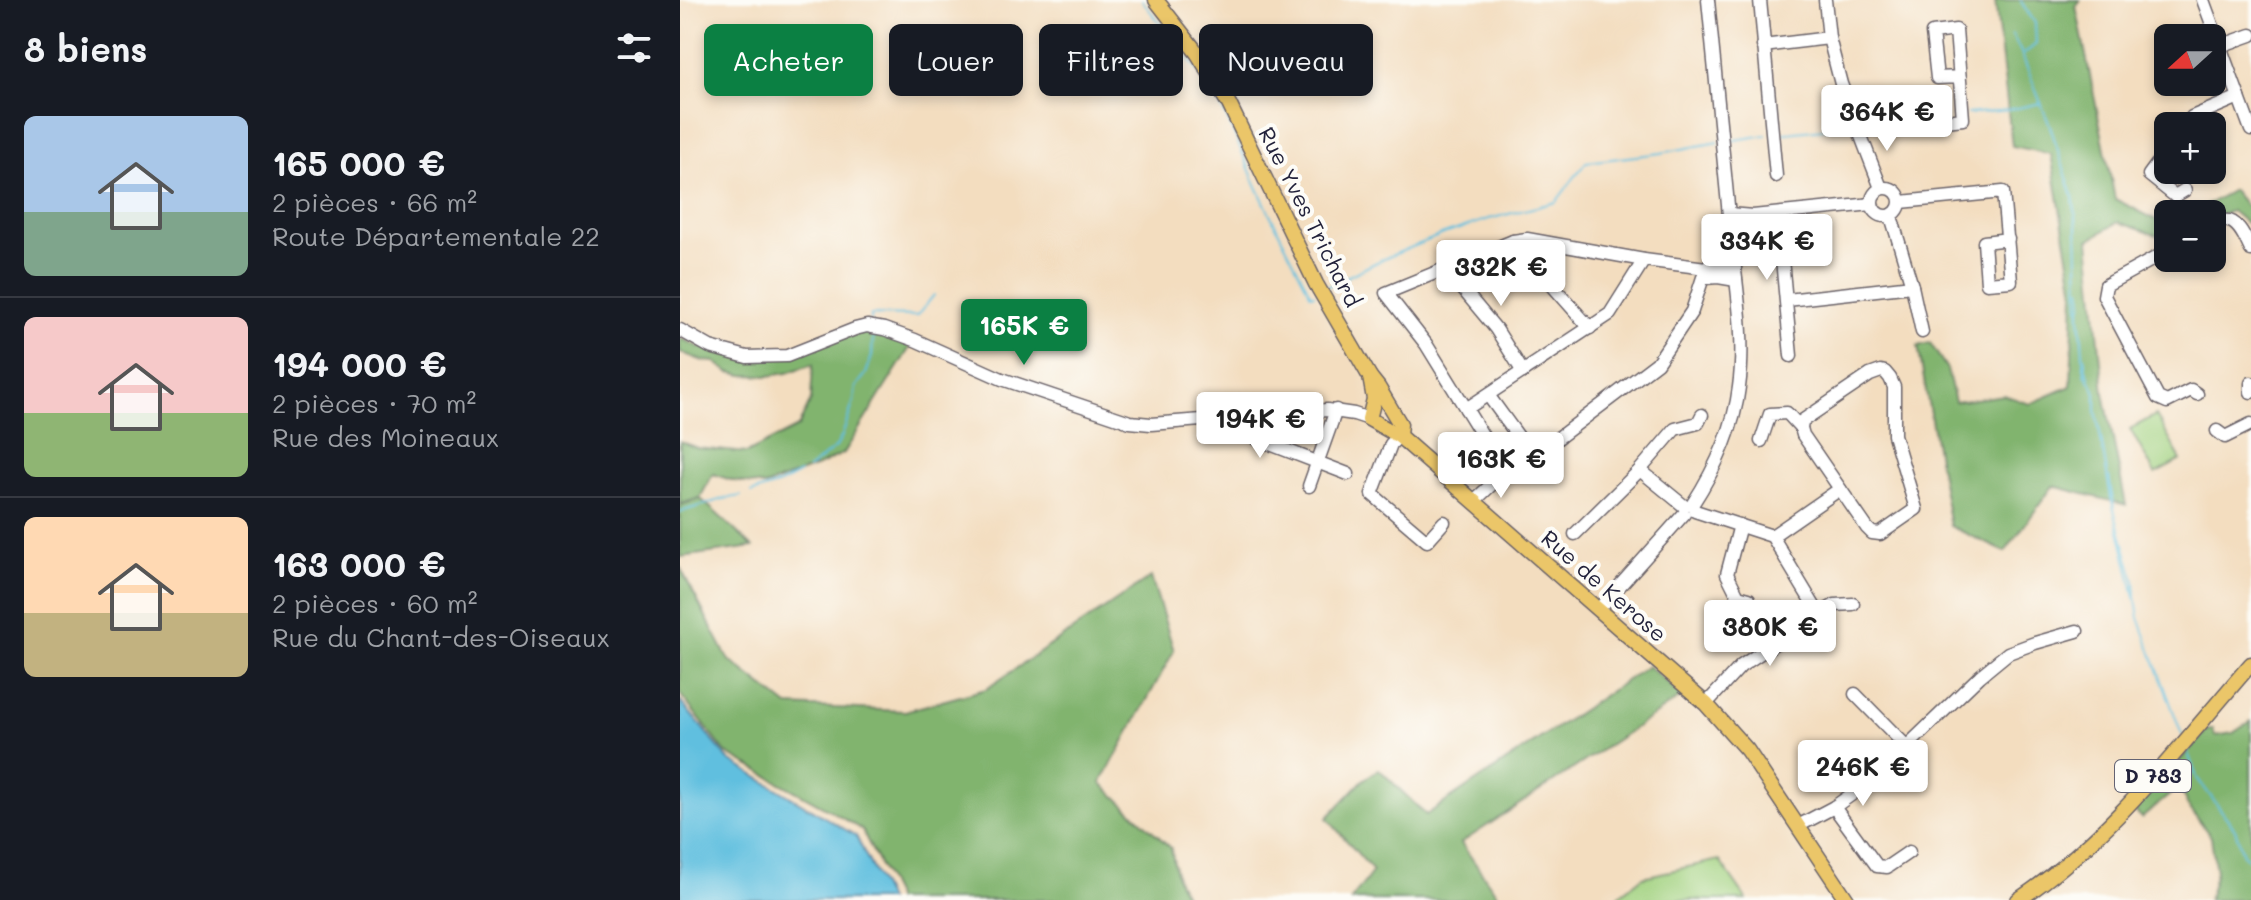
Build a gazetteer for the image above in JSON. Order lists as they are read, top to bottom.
{
  "streets": {
    "main road": ["Rue Yves Trichard", "Rue de Kerose", "D 783"]
  },
  "north": "left",
  "page": {
    "heading": "8 biens",
    "map_buttons": ["+", "−"],
    "chip": [
      "Acheter",
      "Louer",
      "Filtres",
      "Nouveau"
    ],
    "price": [
      "364K €",
      "334K €",
      "332K €",
      "165K €",
      "194K €",
      "163K €",
      "380K €",
      "246K €"
    ],
    "list": [
      {
        "name": "165 000 €",
        "note": "2 pièces · 66 m² · Route Départementale 22"
      },
      {
        "name": "194 000 €",
        "note": "2 pièces · 70 m² · Rue des Moineaux"
      },
      {
        "name": "163 000 €",
        "note": "2 pièces · 60 m² · Rue du Chant-des-Oiseaux"
      }
    ]
  }
}
